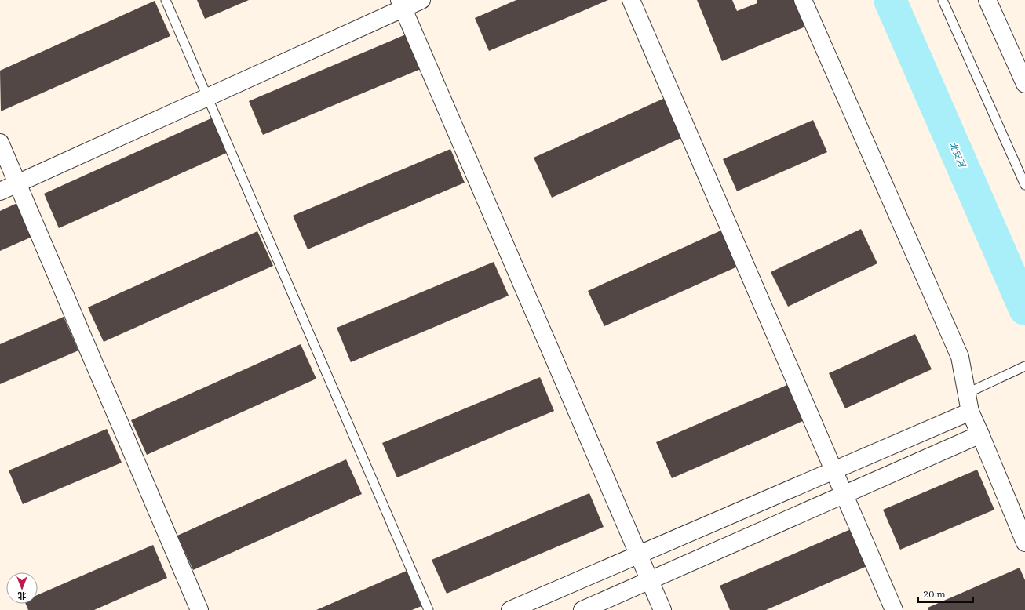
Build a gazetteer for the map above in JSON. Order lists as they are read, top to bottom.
{
  "water": ["北安河"],
  "scale_bar": "20 m",
  "north": "bottom"
}
